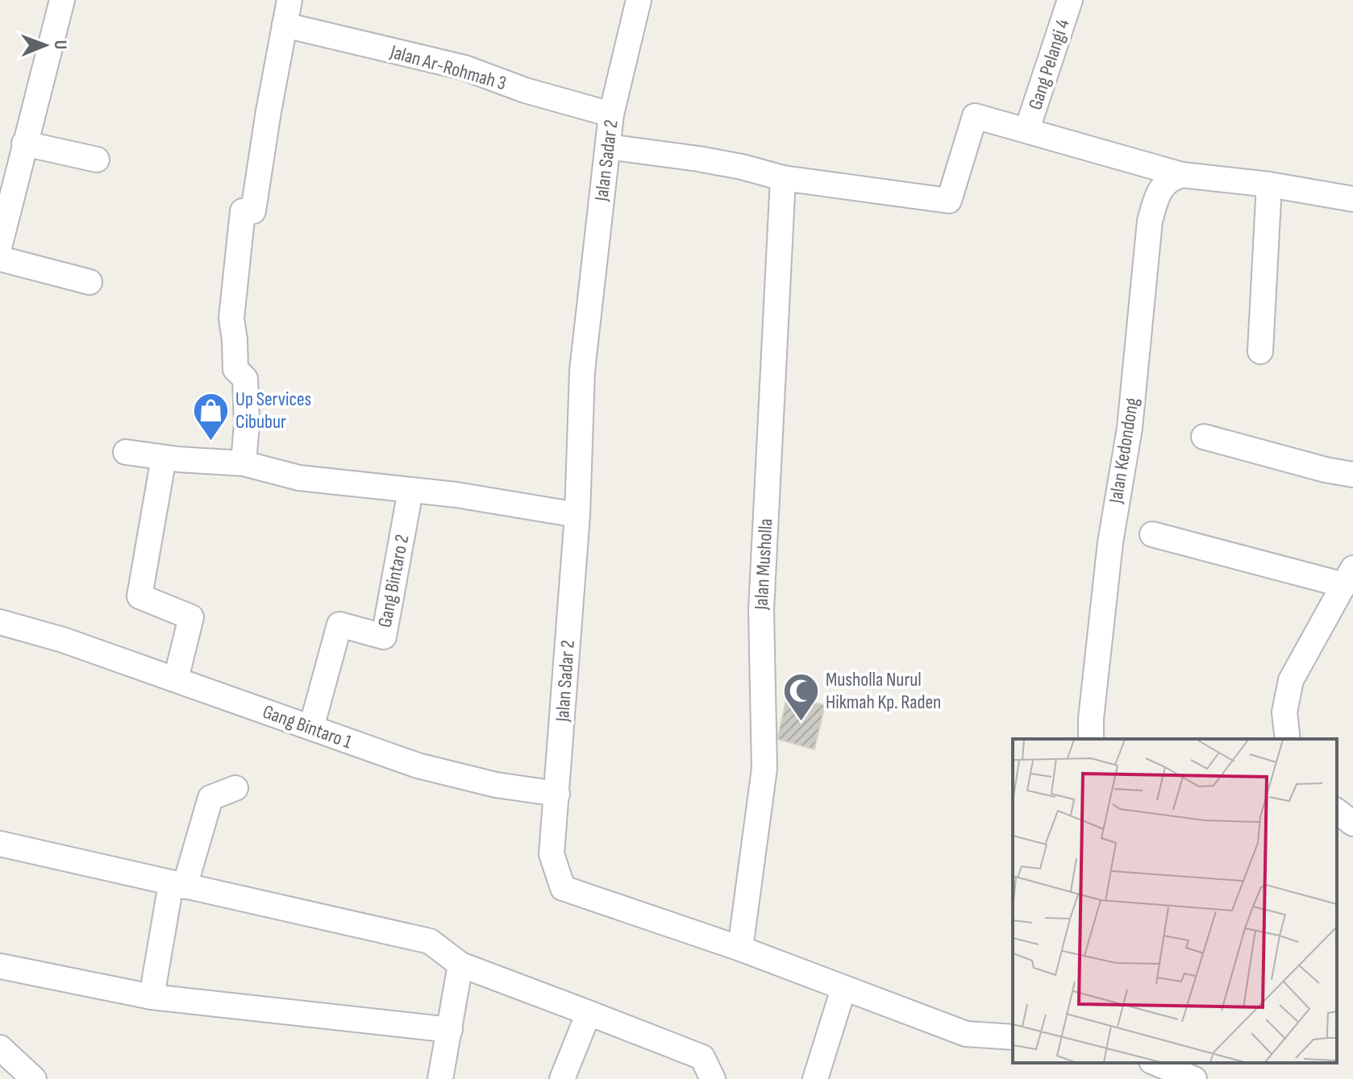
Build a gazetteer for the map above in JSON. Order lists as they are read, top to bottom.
{
  "streets": {
    "street": [
      "Gang Pelangi 4",
      "Jalan Ar-Rohmah 3",
      "Jalan Sadar 2",
      "Jalan Kedondong",
      "Jalan Musholla",
      "Gang Bintaro 2",
      "Gang Bintaro 1"
    ]
  },
  "crossings": [
    ["Jalan Ar-Rohmah 3", "Jalan Sadar 2"],
    ["Jalan Sadar 2", "Jalan Musholla"],
    ["Jalan Sadar 2", "Gang Bintaro 1"],
    ["Gang Bintaro 2", "Gang Bintaro 1"]
  ],
  "places": {
    "shop": ["Up Services Cibubur"],
    "mosque": ["Musholla Nurul Hikmah Kp. Raden"]
  },
  "north": "right"
}
